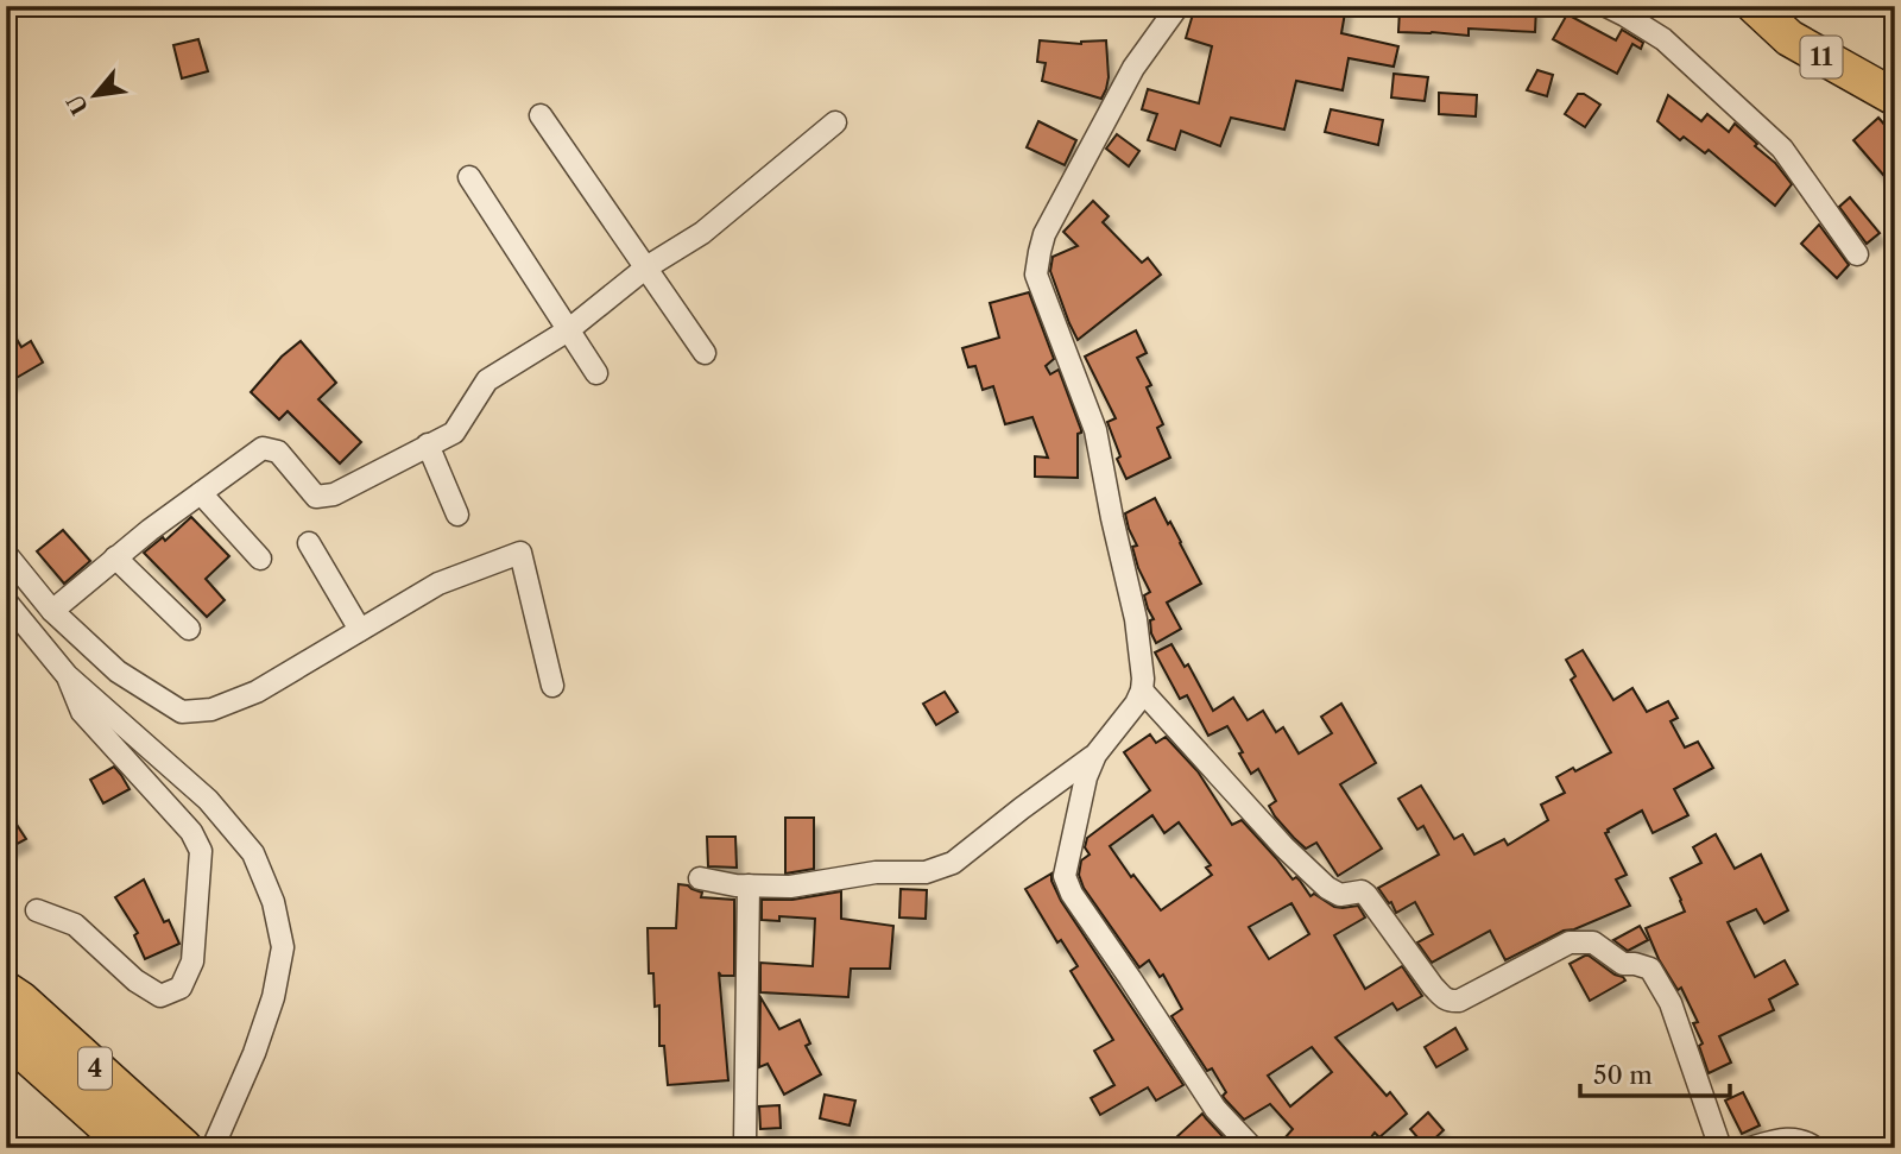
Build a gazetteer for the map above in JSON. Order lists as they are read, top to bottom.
{
  "streets": {
    "highway": ["11", "4"]
  },
  "scale_bar": "50 m",
  "north": "bottom left"
}
